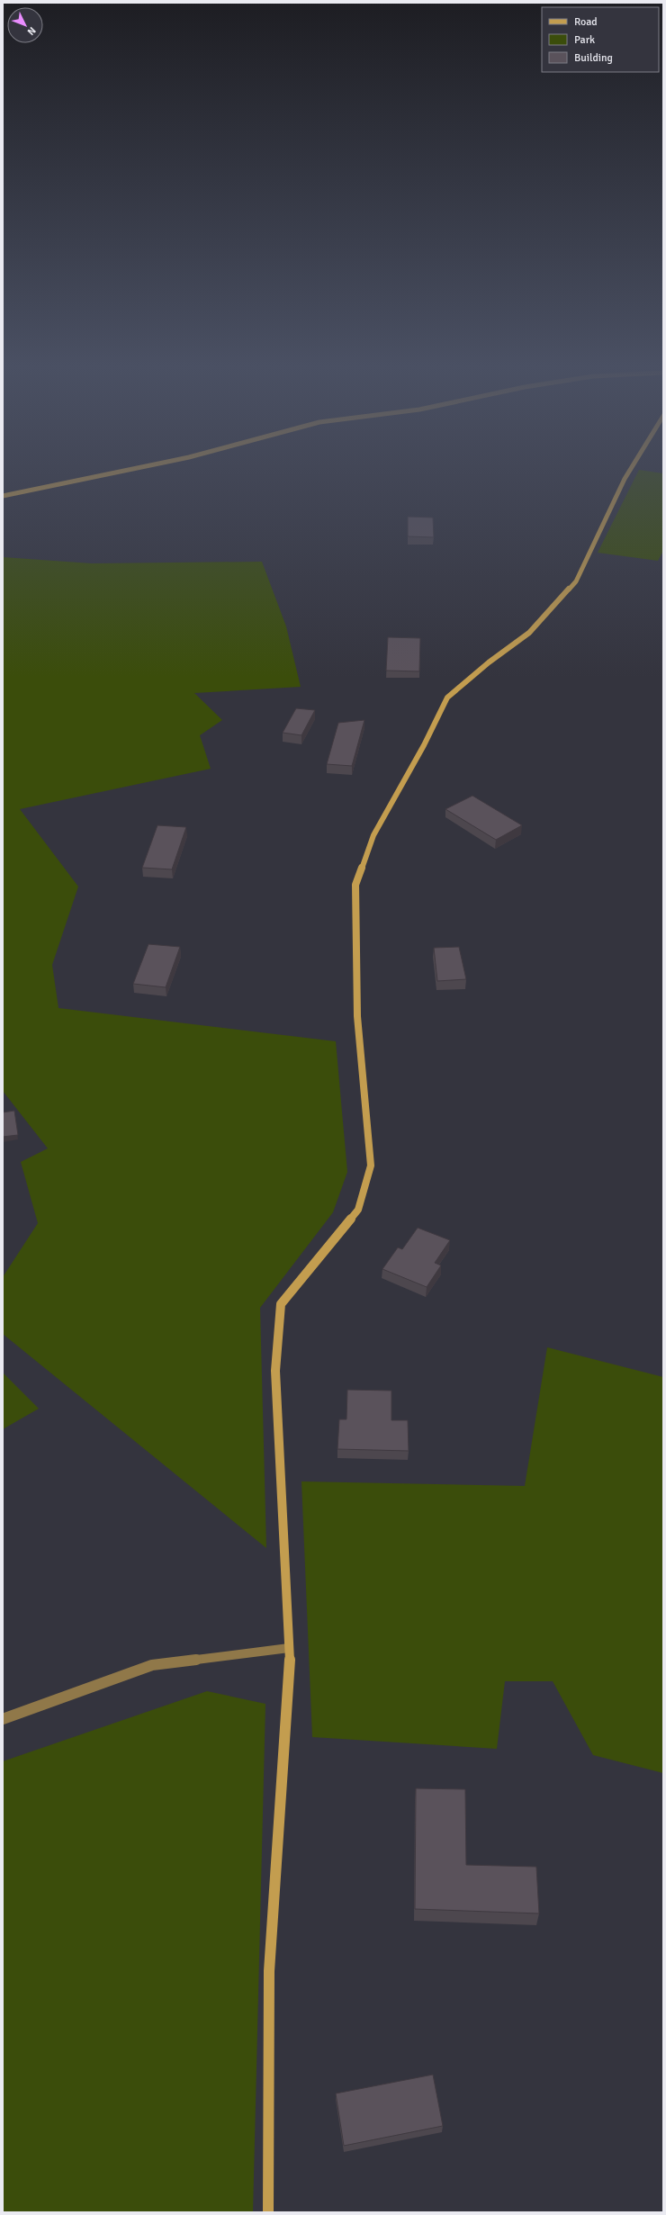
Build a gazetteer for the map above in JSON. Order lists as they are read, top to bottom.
{
  "legend": ["Road", "Park", "Building"],
  "north": "bottom right"
}
